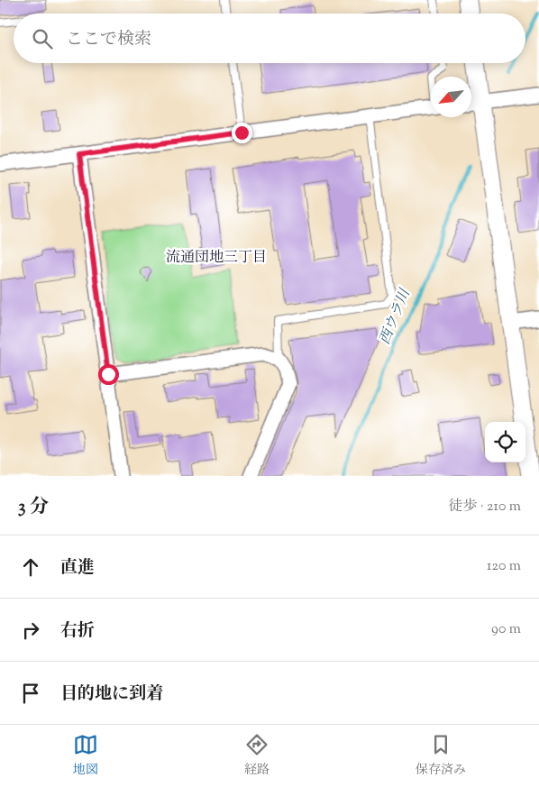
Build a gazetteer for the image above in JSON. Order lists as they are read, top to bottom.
{
  "districts": ["流通団地三丁目"],
  "water": ["西ウラ川"],
  "north": "bottom left",
  "page": {
    "search": "ここで検索",
    "heading": ["3 分", "徒歩 · 210 m"],
    "list": [
      ["直進", "120 m"],
      ["右折", "90 m"],
      "目的地に到着"
    ],
    "nav": ["地図", "経路", "保存済み"]
  }
}
